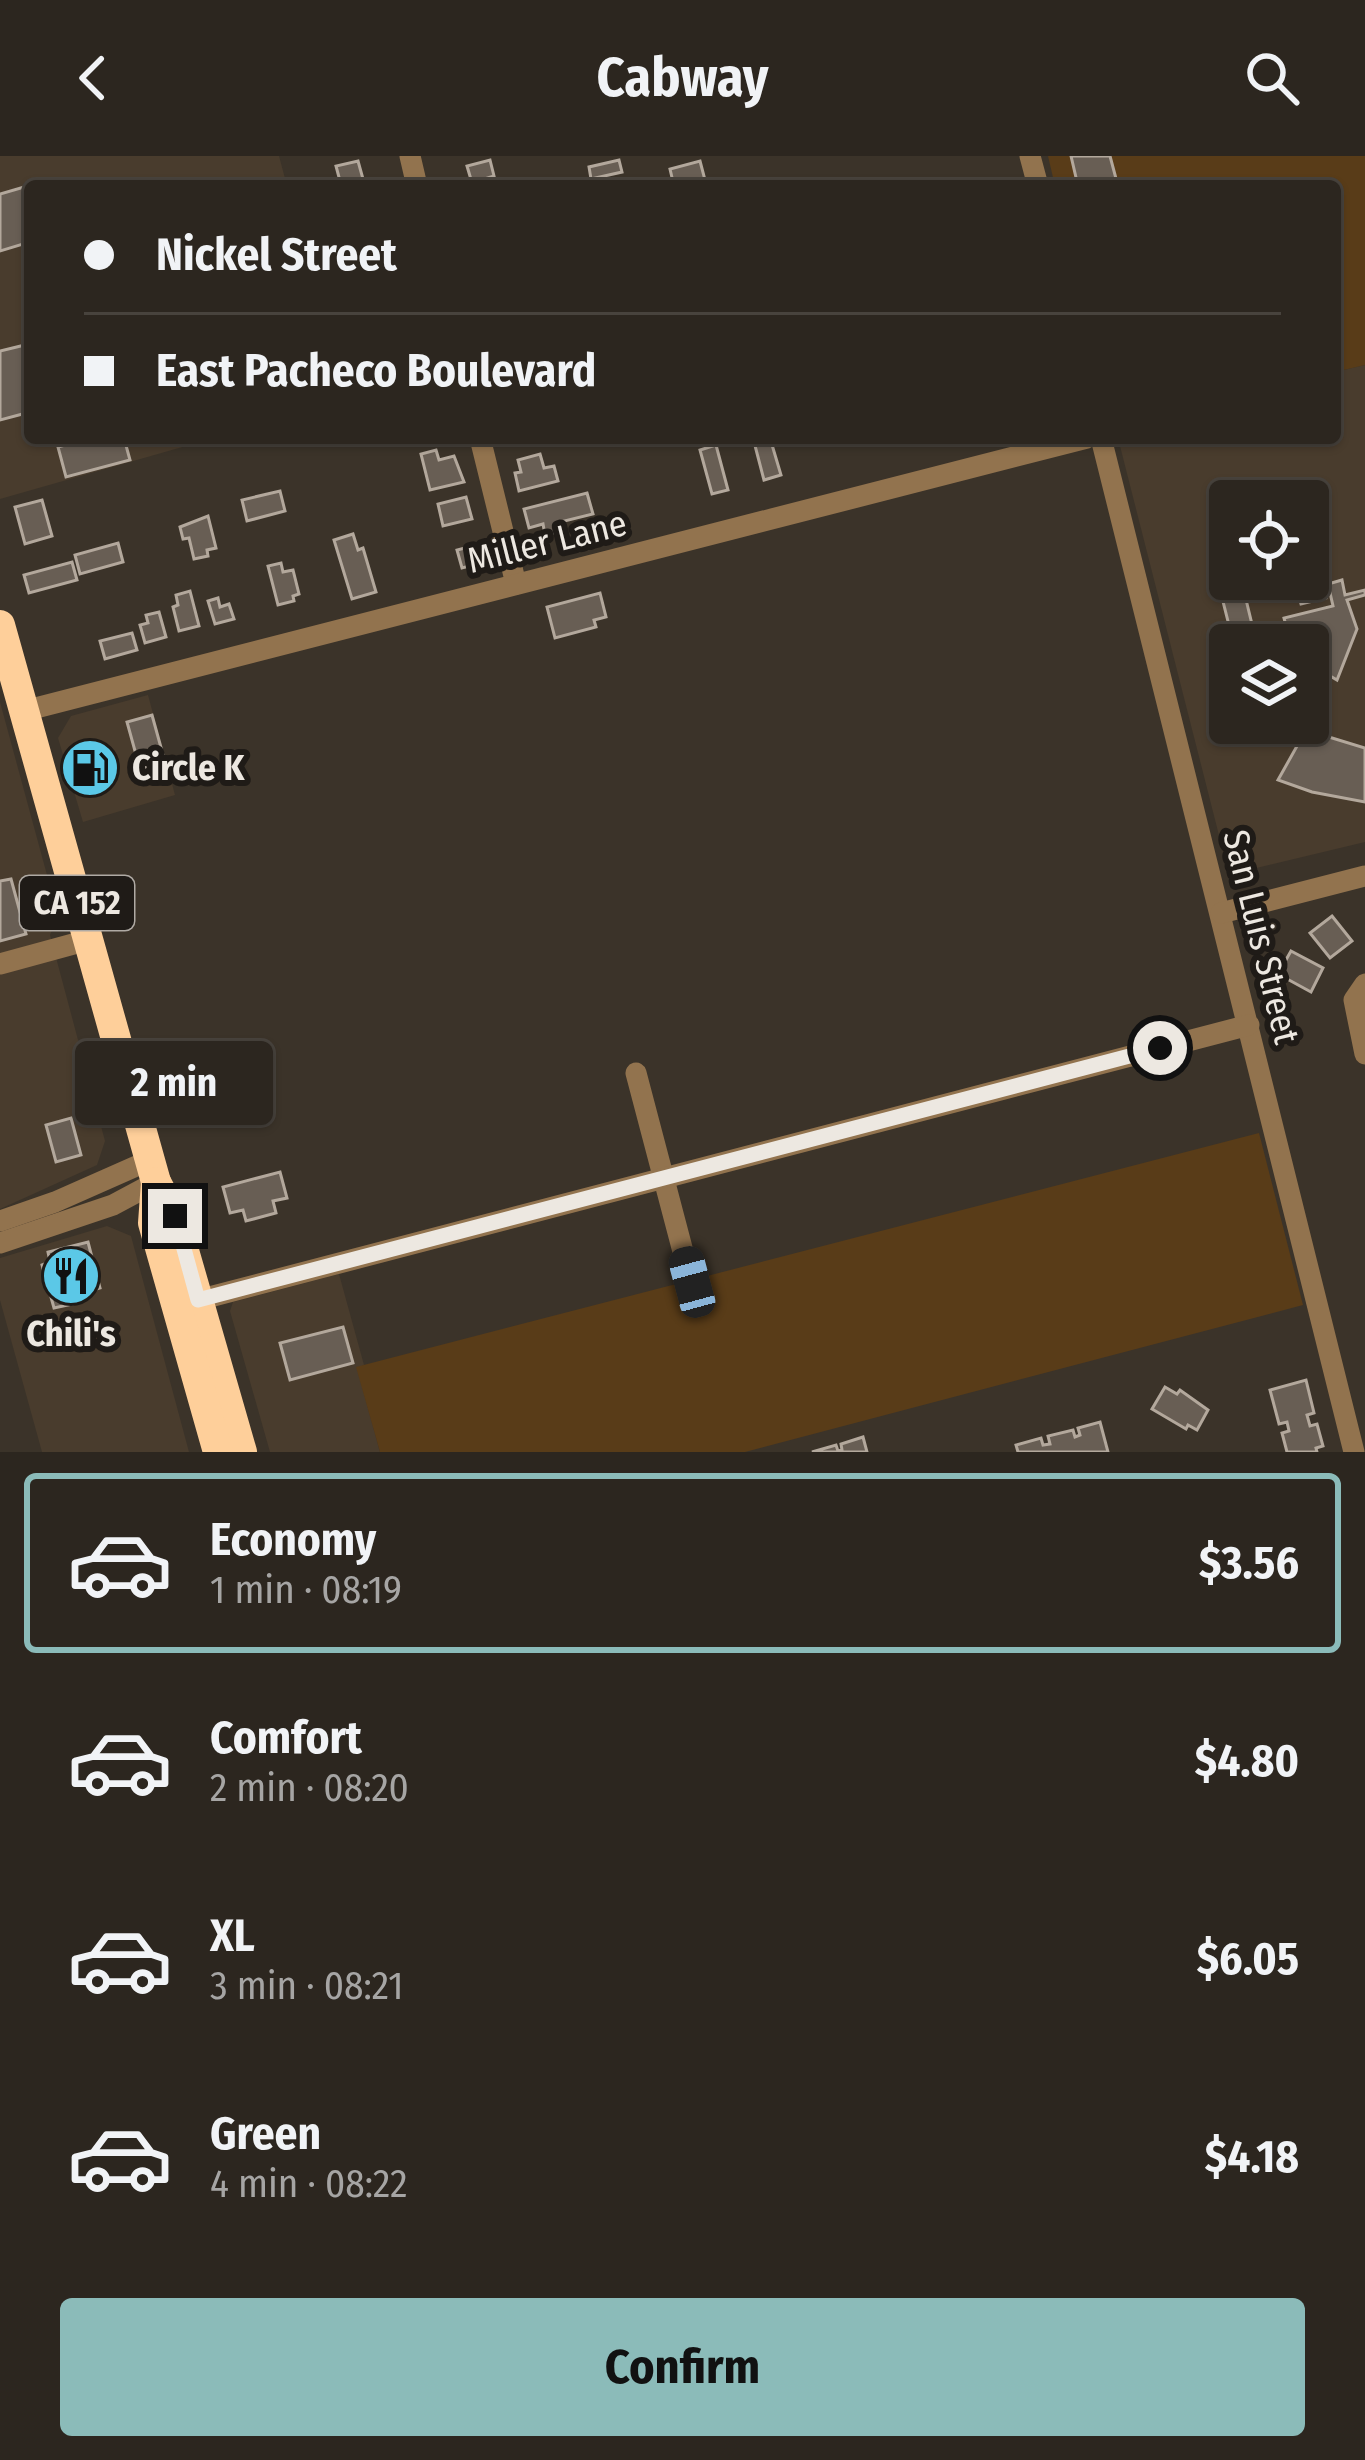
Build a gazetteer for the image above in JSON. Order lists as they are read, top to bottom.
{
  "streets": {
    "highway": ["CA 152"],
    "street": ["Miller Lane", "San Luis Street"]
  },
  "crossings": [
    ["Miller Lane", "CA 152"]
  ],
  "places": {
    "fuel station": ["Circle K"],
    "restaurant": ["Chili's"]
  },
  "page": {
    "header": "Cabway",
    "banner": ["Nickel Street", "East Pacheco Boulevard"],
    "bubble": "2 min",
    "list": [
      {
        "name": "Economy",
        "note": "1 min · 08:19",
        "value": "$3.56"
      },
      {
        "name": "Comfort",
        "note": "2 min · 08:20",
        "value": "$4.80"
      },
      {
        "name": "XL",
        "note": "3 min · 08:21",
        "value": "$6.05"
      },
      {
        "name": "Green",
        "note": "4 min · 08:22",
        "value": "$4.18"
      }
    ],
    "buttons": "Confirm"
  }
}
